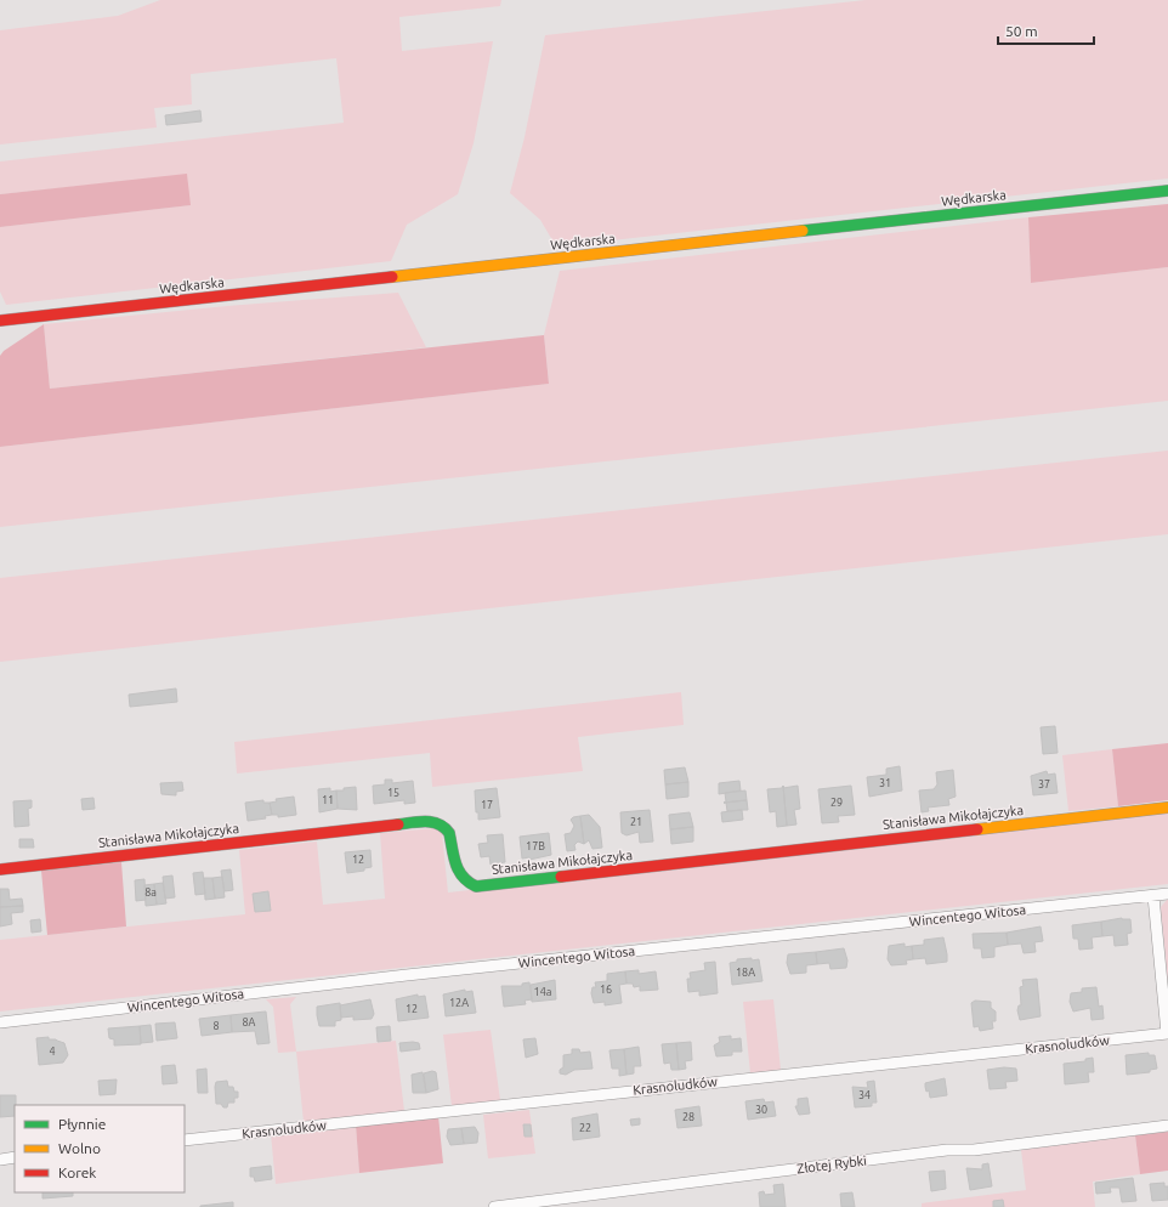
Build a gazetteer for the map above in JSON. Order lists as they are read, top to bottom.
{
  "streets": {
    "street": [
      "Wędkarska",
      "Stanisława Mikołajczyka",
      "Wincentego Witosa",
      "Krasnoludków",
      "Złotej Rybki"
    ]
  },
  "house_numbers": [
    "31",
    "37",
    "15",
    "11",
    "29",
    "17",
    "21",
    "17B",
    "12",
    "8a",
    "18A",
    "16",
    "14a",
    "12A",
    "12",
    "8A",
    "8",
    "4",
    "34",
    "30",
    "28",
    "22"
  ],
  "legend": ["Płynnie", "Wolno", "Korek"],
  "scale_bar": "50 m"
}
